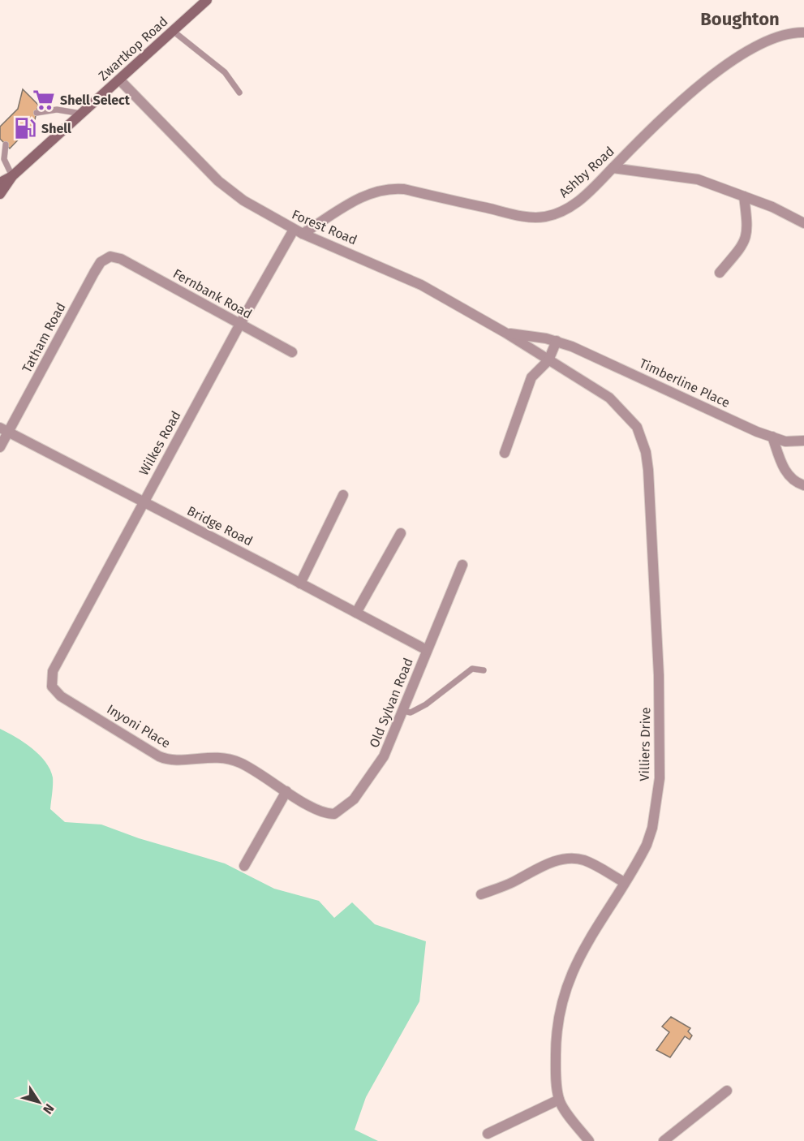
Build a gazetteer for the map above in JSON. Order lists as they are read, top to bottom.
{
  "streets": {
    "street": [
      "Zwartkop Road",
      "Ashby Road",
      "Forest Road",
      "Fernbank Road",
      "Tatham Road",
      "Timberline Place",
      "Wilkes Road",
      "Bridge Road",
      "Old Sylvan Road",
      "Inyoni Place",
      "Villiers Drive"
    ]
  },
  "crossings": [
    ["Zwartkop Road", "Forest Road"],
    ["Ashby Road", "Forest Road"],
    ["Ashby Road", "Wilkes Road"],
    ["Forest Road", "Timberline Place"],
    ["Forest Road", "Wilkes Road"],
    ["Forest Road", "Villiers Drive"],
    ["Fernbank Road", "Tatham Road"],
    ["Fernbank Road", "Wilkes Road"],
    ["Tatham Road", "Bridge Road"],
    ["Wilkes Road", "Bridge Road"],
    ["Wilkes Road", "Inyoni Place"],
    ["Bridge Road", "Old Sylvan Road"],
    ["Old Sylvan Road", "Inyoni Place"]
  ],
  "districts": ["Boughton"],
  "places": {
    "supermarket": ["Shell Select"],
    "fuel station": ["Shell"]
  },
  "north": "bottom right"
}
